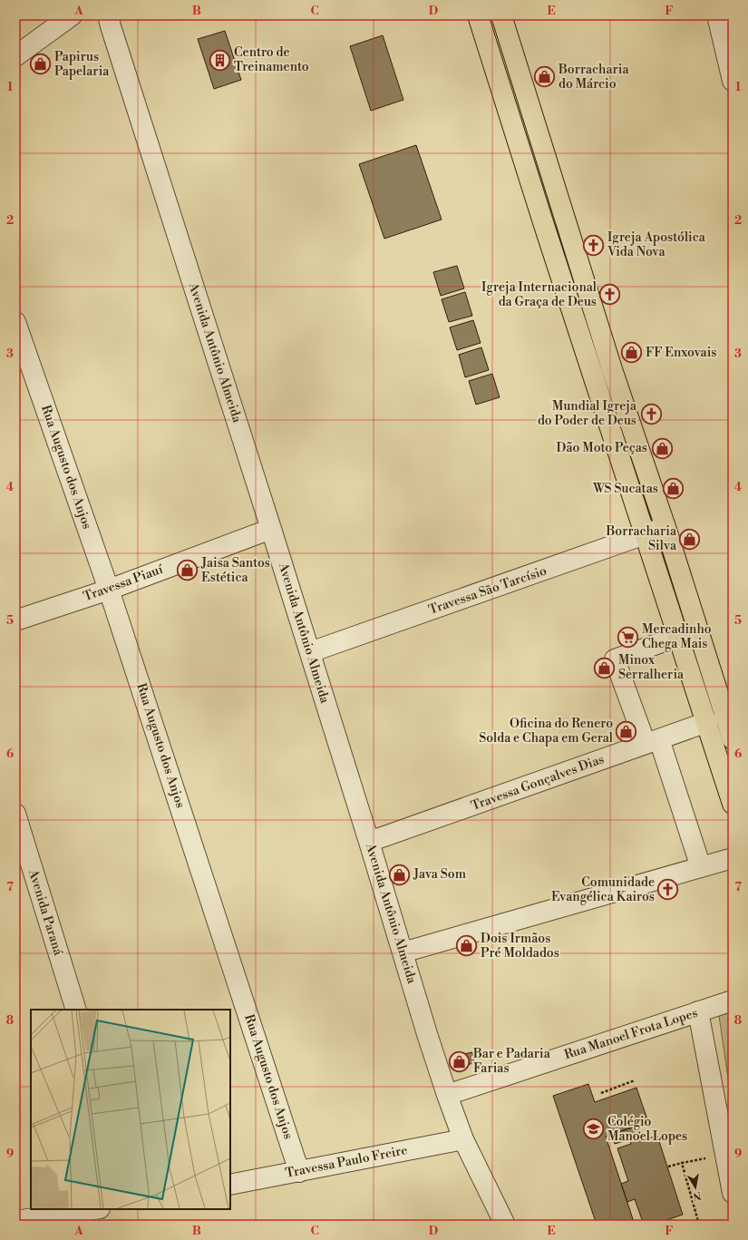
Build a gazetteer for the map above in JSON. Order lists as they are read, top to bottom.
{
  "streets": {
    "street": [
      "Avenida Antônio Almeida",
      "Rua Augusto dos Anjos",
      "Travessa Piauí",
      "Travessa São Tarcísio",
      "Travessa Gonçalves Dias",
      "Avenida Paraná",
      "Rua Manoel Frota Lopes",
      "Travessa Paulo Freire"
    ]
  },
  "crossings": [
    ["Avenida Antônio Almeida", "Travessa Piauí"],
    ["Avenida Antônio Almeida", "Travessa São Tarcísio"],
    ["Avenida Antônio Almeida", "Travessa Gonçalves Dias"],
    ["Avenida Antônio Almeida", "Rua Manoel Frota Lopes"],
    ["Avenida Antônio Almeida", "Travessa Paulo Freire"],
    ["Rua Augusto dos Anjos", "Travessa Piauí"],
    ["Rua Augusto dos Anjos", "Travessa Paulo Freire"]
  ],
  "places": {
    "building": ["Centro de Treinamento"],
    "shop": [
      "Papirus Papelaria",
      "Borracharia do Márcio",
      "FF Enxovais",
      "Dão Moto Peças",
      "WS Sucatas",
      "Borracharia Silva",
      "Jaisa Santos Estética",
      "Minox Serralheria",
      "Oficina do Renero Solda e Chapa em Geral",
      "Java Som",
      "Dois Irmãos Pré Moldados",
      "Bar e Padaria Farias"
    ],
    "church": [
      "Igreja Apostólica Vida Nova",
      "Igreja Internacional da Graça de Deus",
      "Mundial Igreja do Poder de Deus",
      "Comunidade Evangélica Kairos"
    ],
    "supermarket": ["Mercadinho Chega Mais"],
    "school or university": ["Colégio Manoel Lopes"]
  },
  "north": "bottom",
  "grid": {
    "columns": [
      "A",
      "B",
      "C",
      "D",
      "E",
      "F"
    ],
    "rows": [
      "1",
      "2",
      "3",
      "4",
      "5",
      "6",
      "7",
      "8",
      "9"
    ]
  }
}
